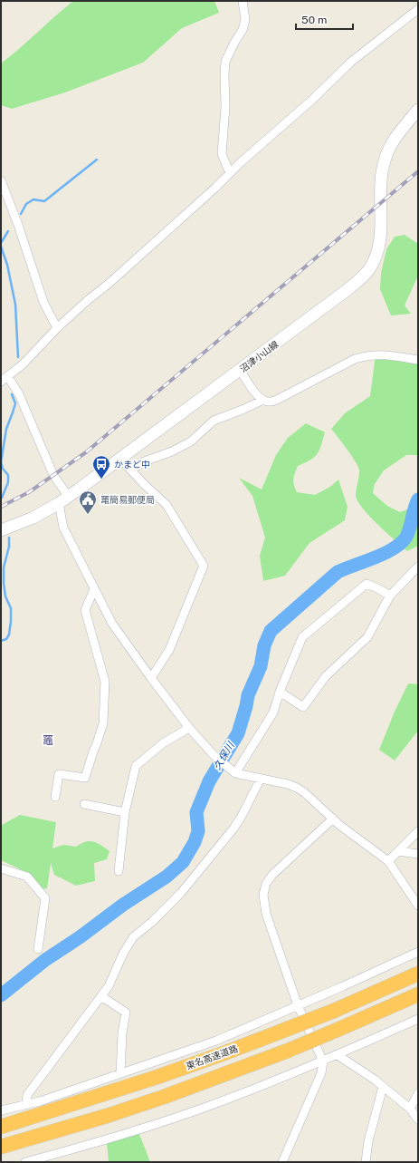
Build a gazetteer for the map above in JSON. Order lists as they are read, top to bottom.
{
  "streets": {
    "highway": ["東名高速道路"],
    "main road": ["沼津小山線"]
  },
  "districts": ["竈"],
  "water": ["久保川"],
  "places": {
    "bus stop": ["かまど中"],
    "public building": ["竃簡易郵便局"]
  },
  "scale_bar": "50 m"
}
